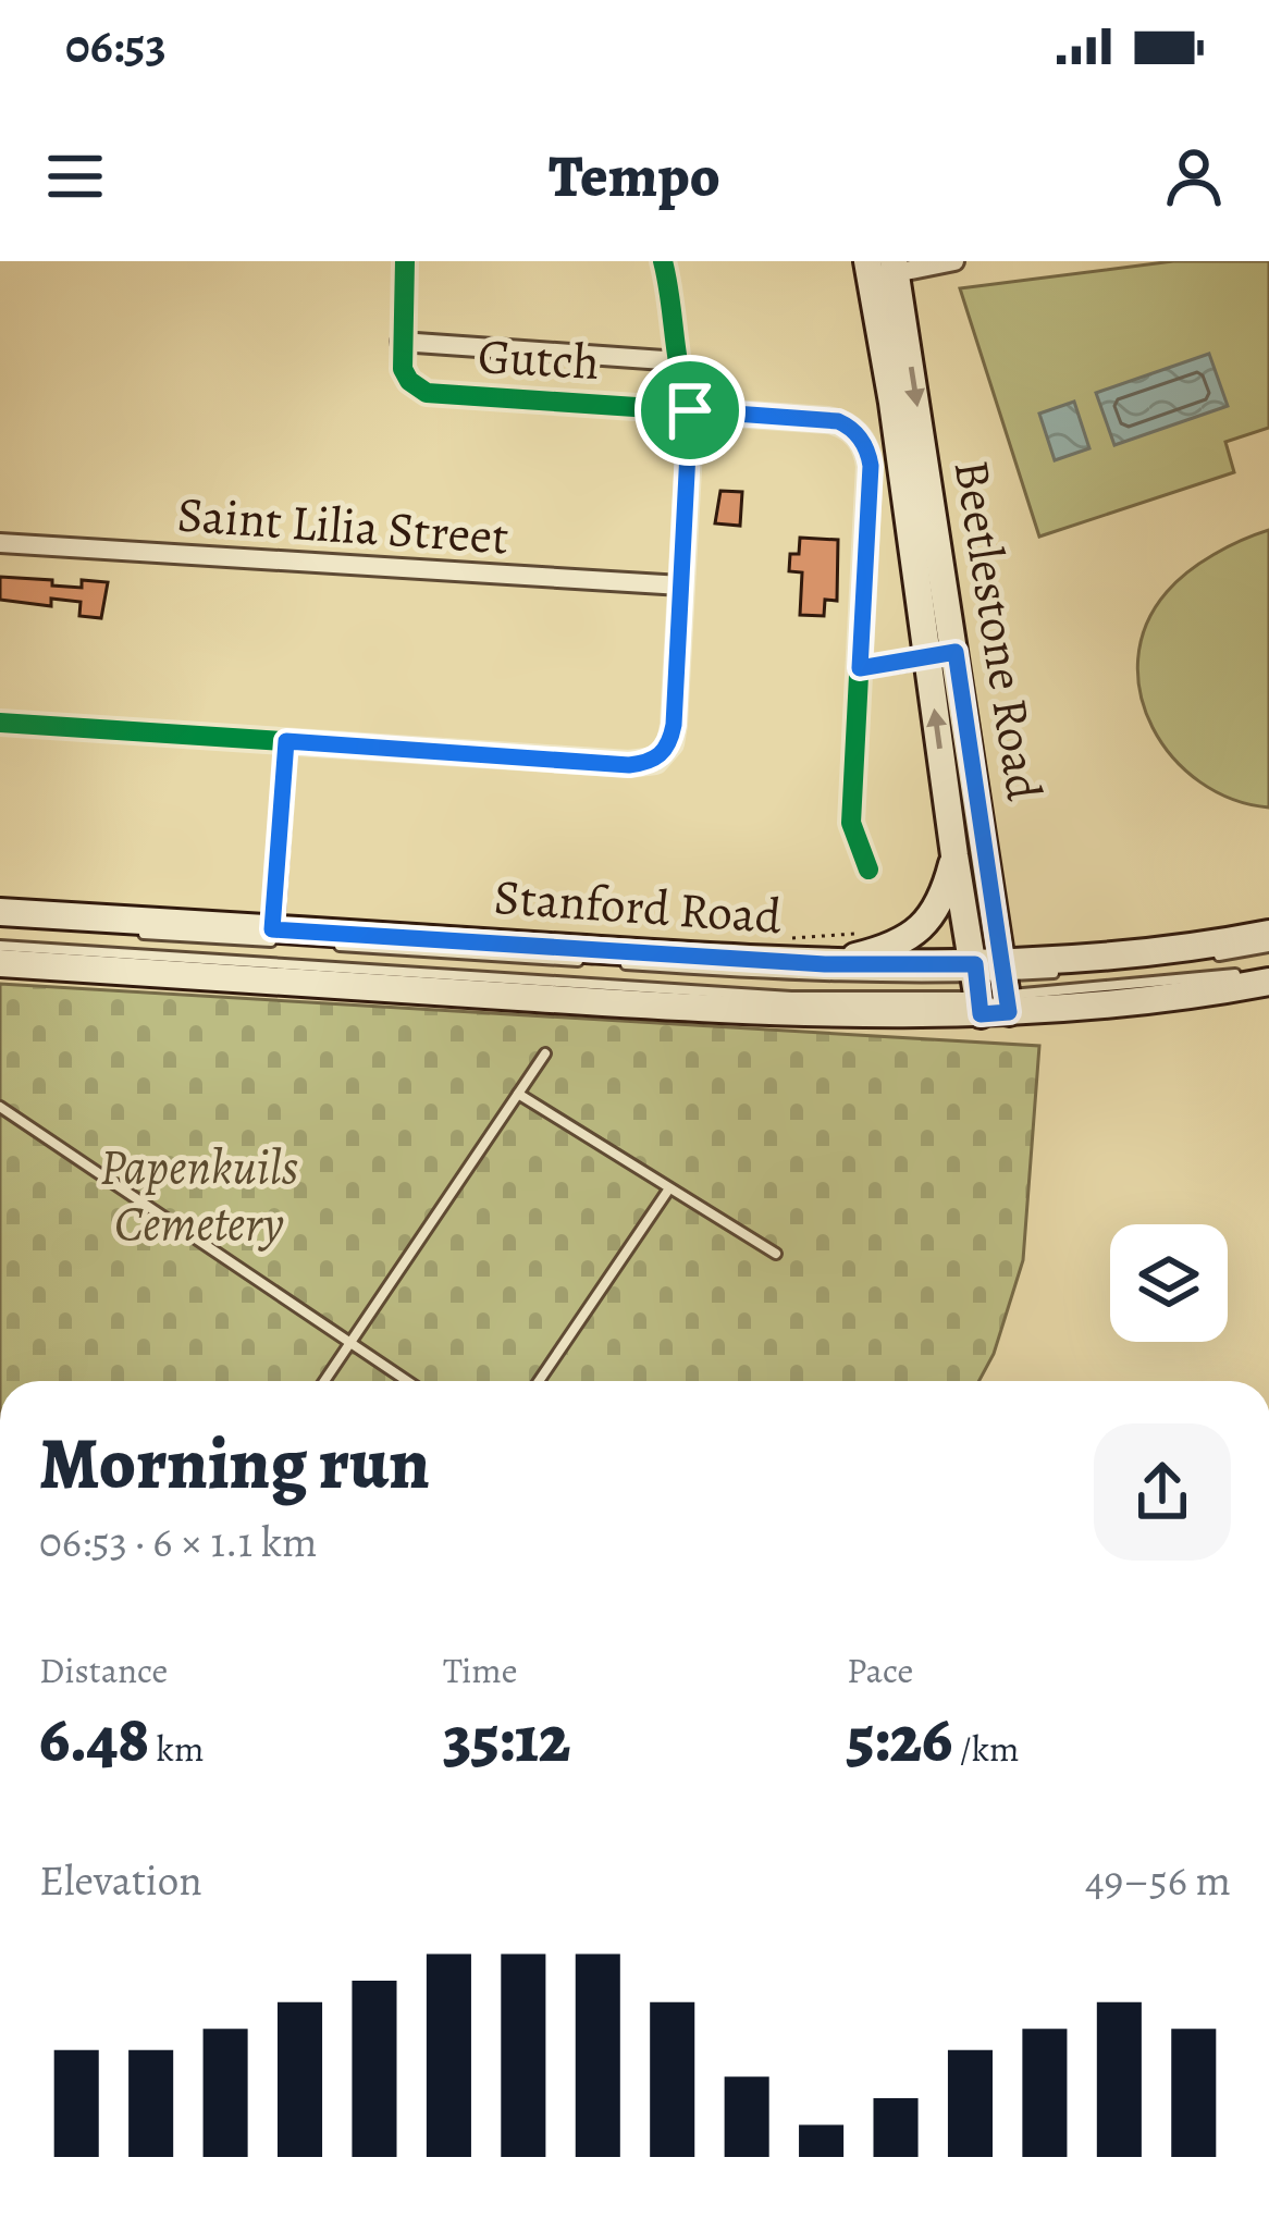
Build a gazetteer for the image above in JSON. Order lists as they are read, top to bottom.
{
  "streets": {
    "main road": ["Beetlestone Road", "Stanford Road"],
    "street": ["Gutch", "Saint Lilia Street"]
  },
  "crossings": [
    ["Gutch", "Beetlestone Road"],
    ["Beetlestone Road", "Stanford Road"]
  ],
  "parks": ["Papenkuils Cemetery"],
  "page": {
    "status": "06:53",
    "header": "Tempo",
    "heading": ["Morning run", "06:53 · 6 × 1.1 km"],
    "stats": [
      ["Distance", "6.48 km"],
      ["Time", "35:12"],
      ["Pace", "5:26 /km"]
    ],
    "chart": ["Elevation", "49–56 m"]
  }
}
